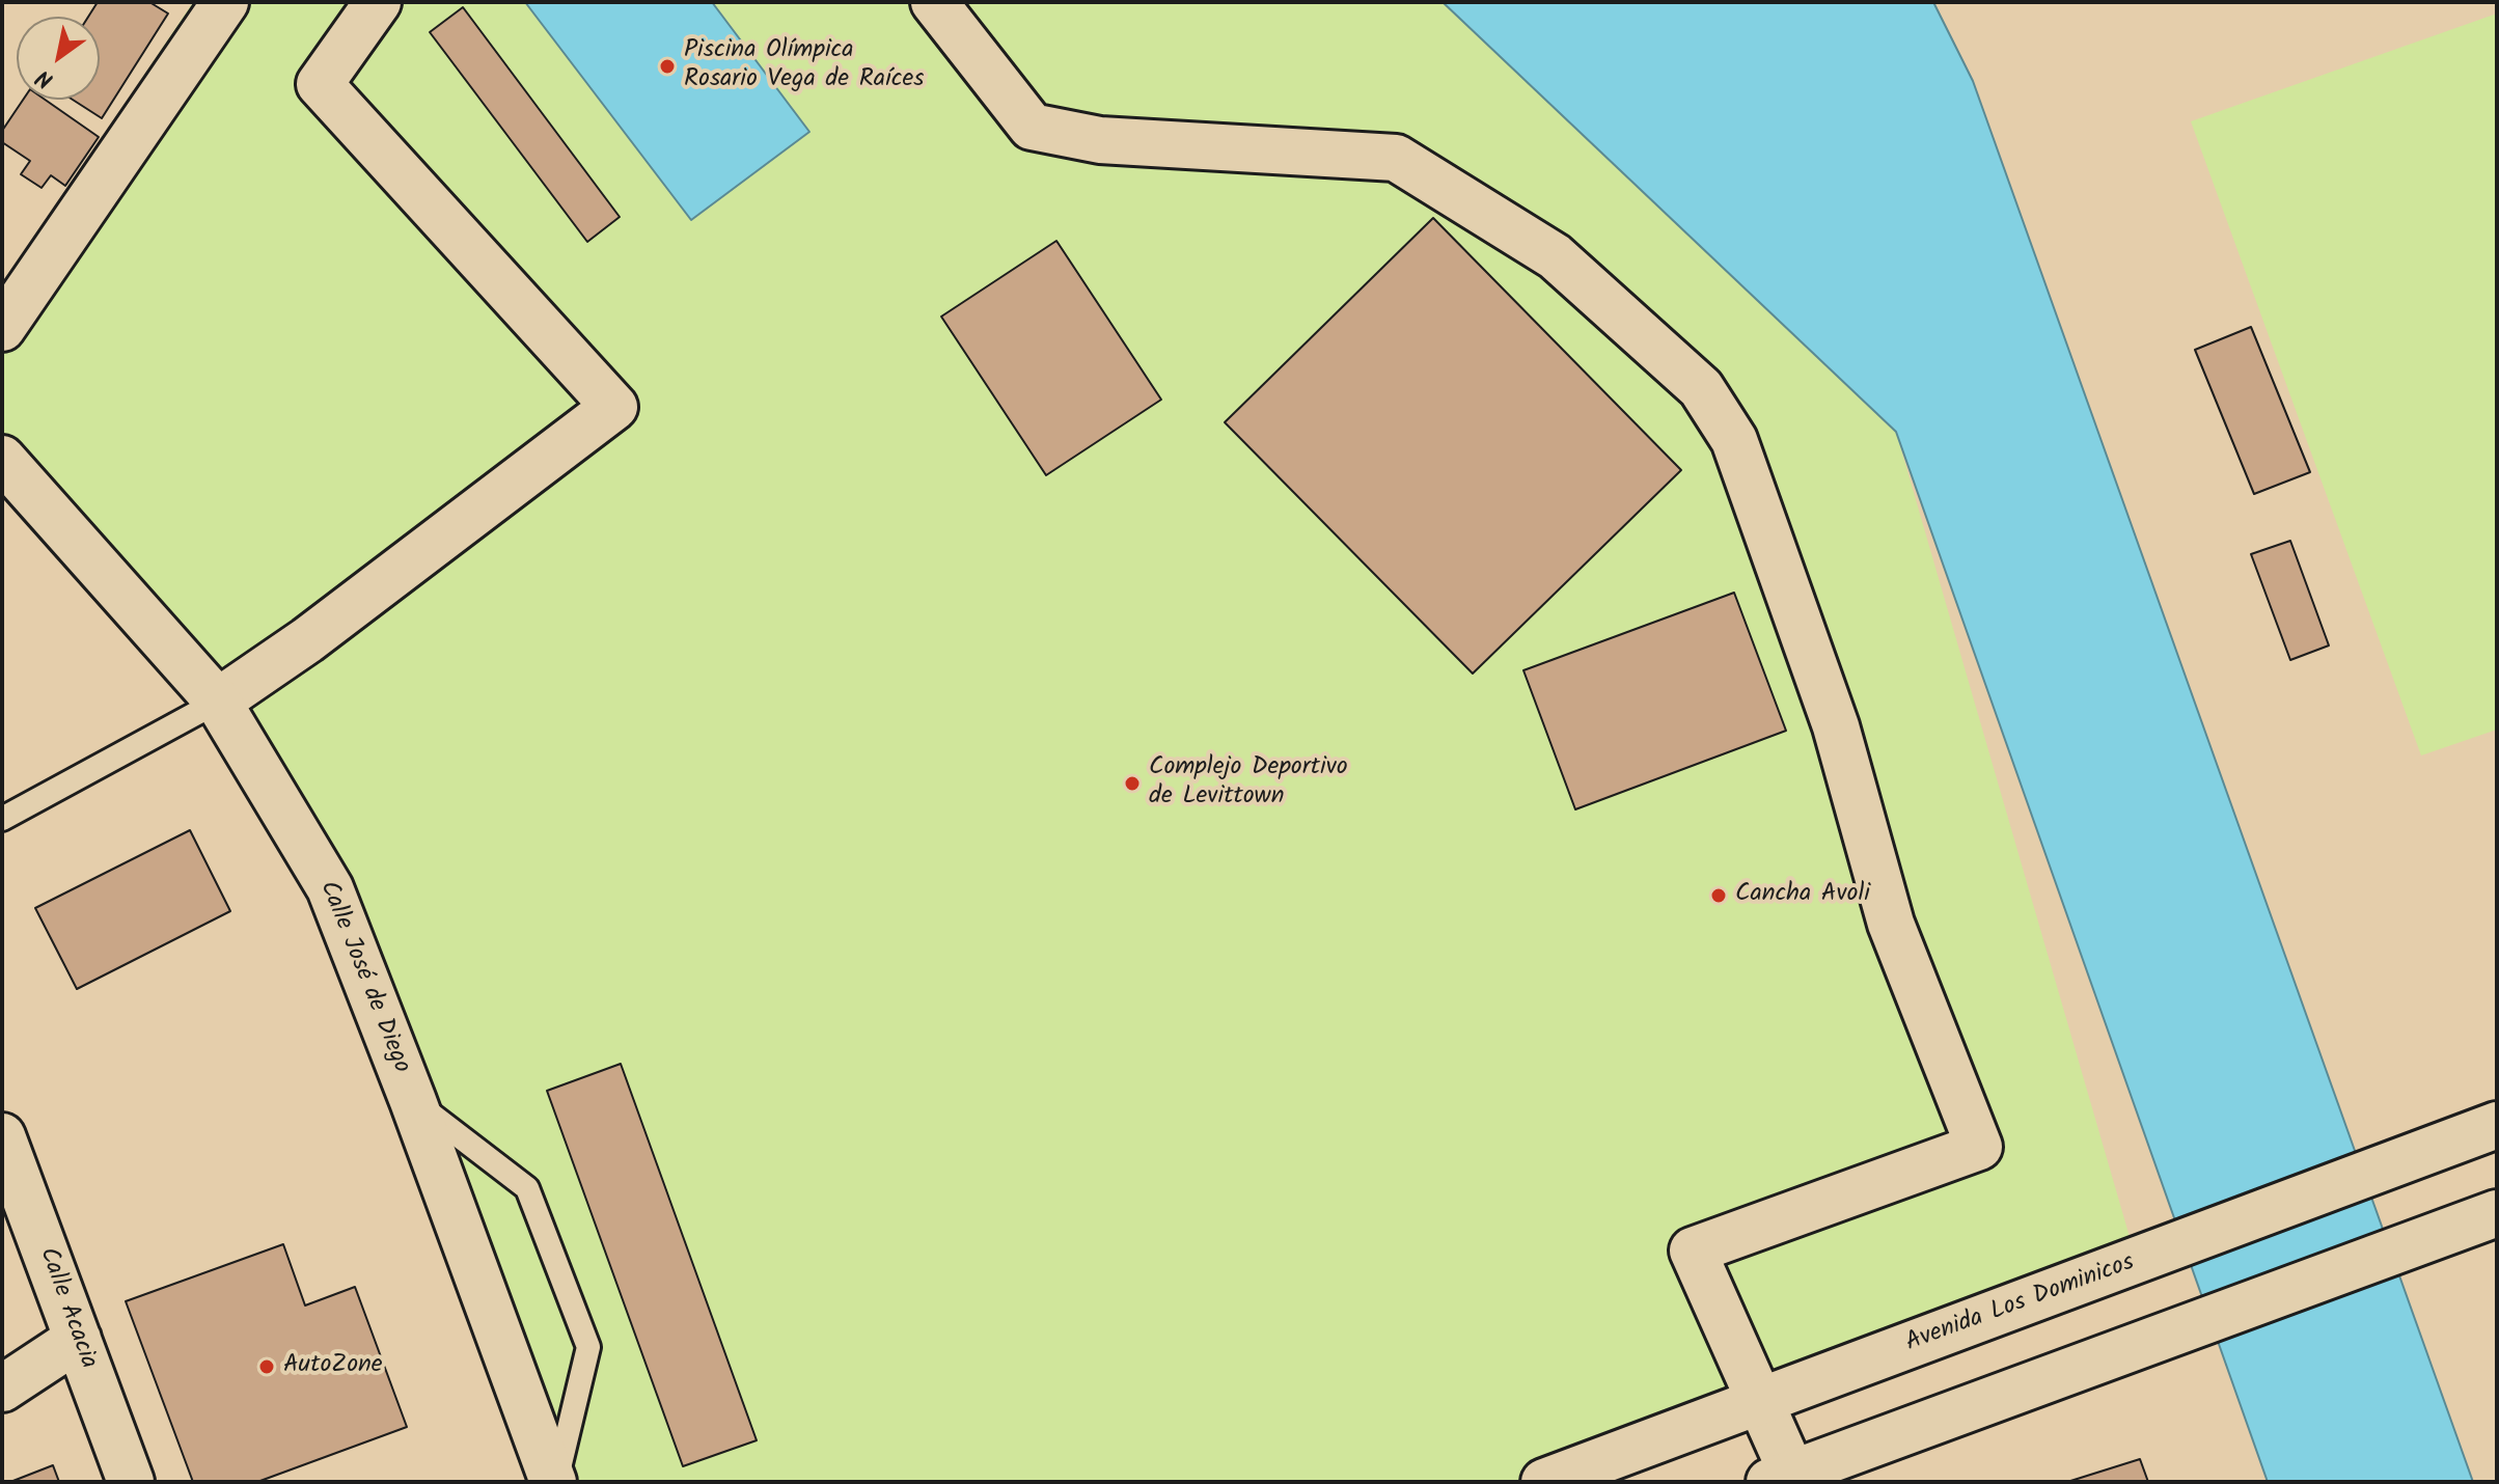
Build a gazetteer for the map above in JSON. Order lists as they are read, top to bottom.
{
  "streets": {
    "street": ["Calle José de Diego", "Avenida Los Dominicos", "Calle Acacia"]
  },
  "places": [
    "Piscina Olímpica Rosario Vega de Raíces",
    "Complejo Deportivo de Levittown",
    "Cancha Avoli",
    "AutoZone"
  ],
  "north": "bottom left"
}
